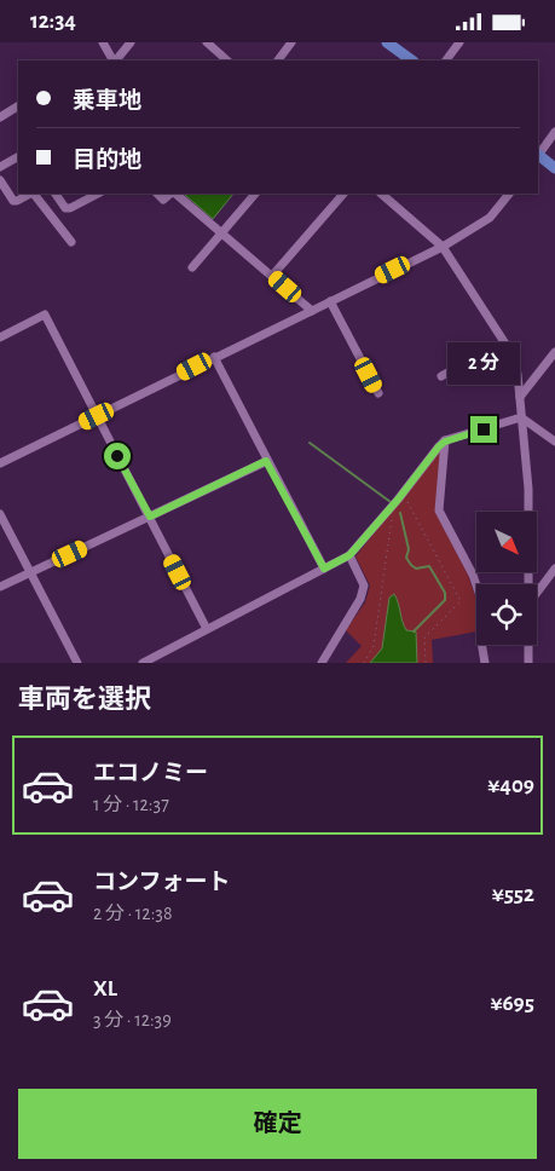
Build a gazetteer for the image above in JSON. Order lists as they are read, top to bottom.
{
  "north": "bottom right",
  "page": {
    "status": "12:34",
    "banner": ["乗車地", "目的地"],
    "bubble": "2 分",
    "heading": "車両を選択",
    "list": [
      {
        "name": "エコノミー",
        "note": "1 分 · 12:37",
        "value": "¥409"
      },
      {
        "name": "コンフォート",
        "note": "2 分 · 12:38",
        "value": "¥552"
      },
      {
        "name": "XL",
        "note": "3 分 · 12:39",
        "value": "¥695"
      }
    ],
    "buttons": "確定"
  }
}
